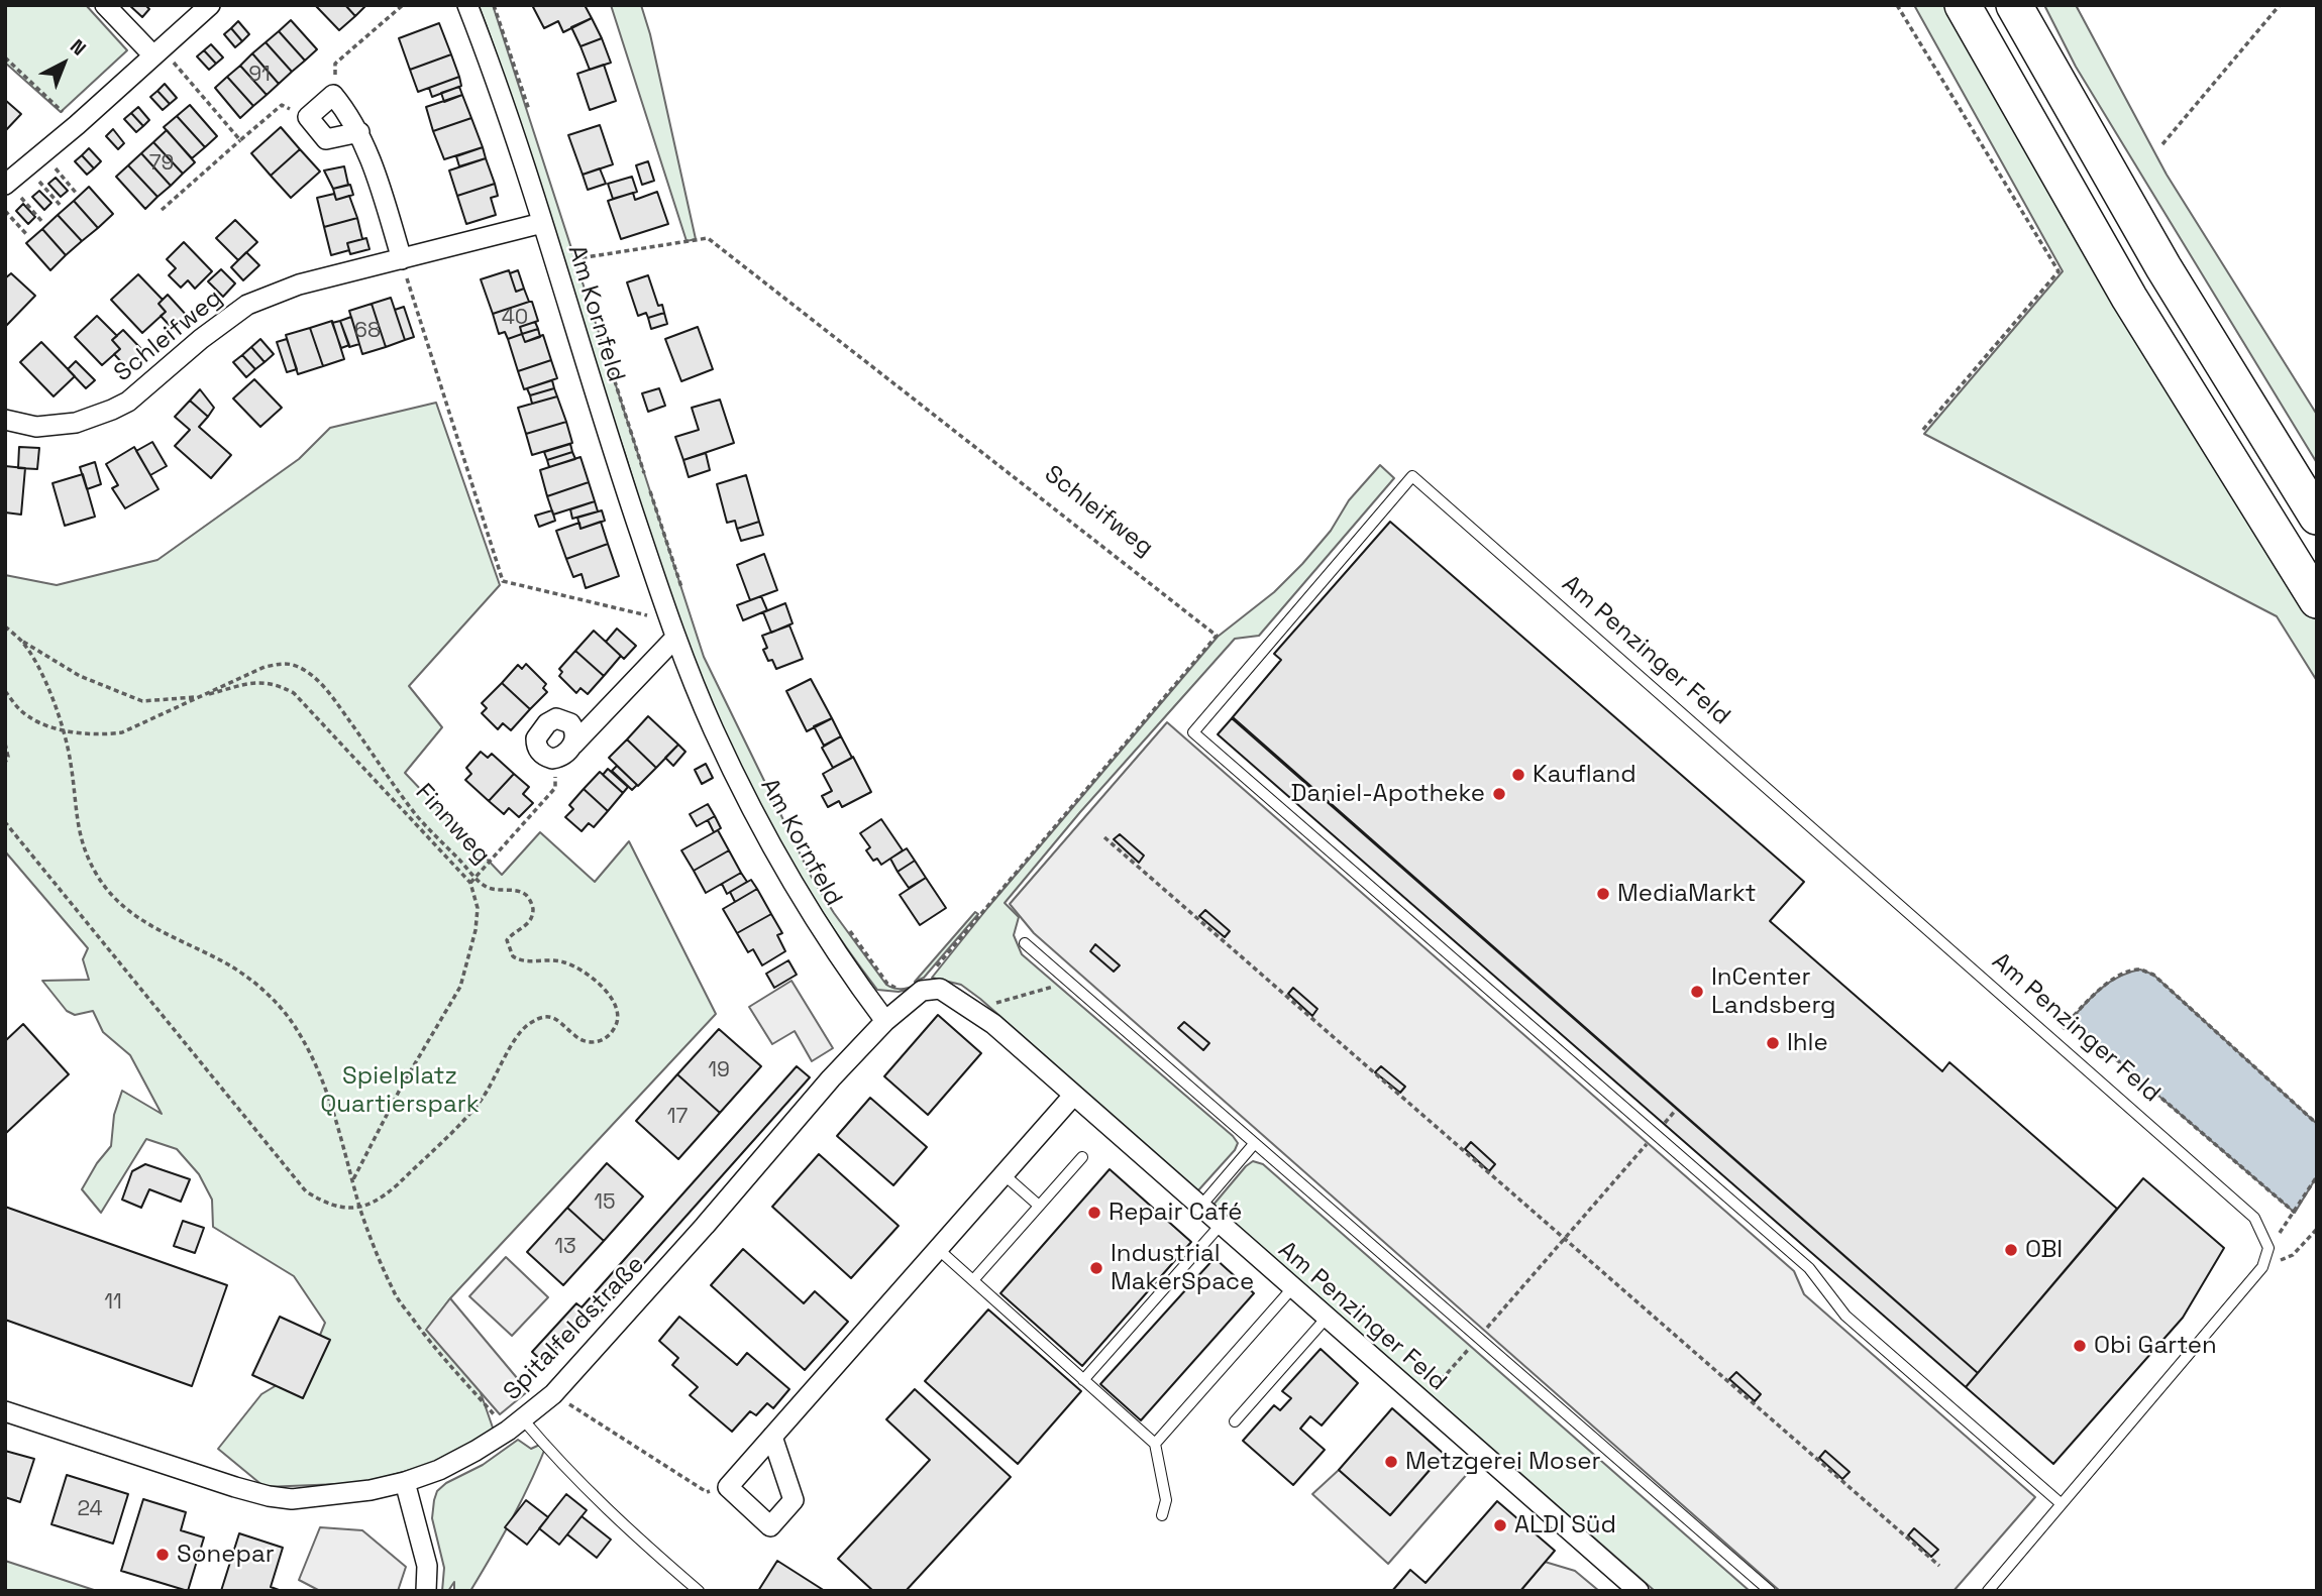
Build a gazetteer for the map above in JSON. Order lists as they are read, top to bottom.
{
  "streets": {
    "street": [
      "Am Kornfeld",
      "Schleifweg",
      "Am Penzinger Feld",
      "Spitalfeldstraße"
    ],
    "path": ["Finnweg"]
  },
  "crossings": [
    ["Am Kornfeld", "Schleifweg"],
    ["Am Kornfeld", "Spitalfeldstraße"],
    ["Schleifweg", "Am Penzinger Feld"]
  ],
  "parks": ["Spielplatz Quartierspark"],
  "places": [
    "Kaufland",
    "Daniel-Apotheke",
    "MediaMarkt",
    "InCenter Landsberg",
    "Ihle",
    "Repair Café",
    "OBI",
    "Industrial MakerSpace",
    "Obi Garten",
    "Metzgerei Moser",
    "ALDI Süd",
    "Sonepar"
  ],
  "house_numbers": [
    "91",
    "79",
    "40",
    "68",
    "19",
    "17",
    "15",
    "13",
    "11",
    "24"
  ],
  "north": "top right"
}
